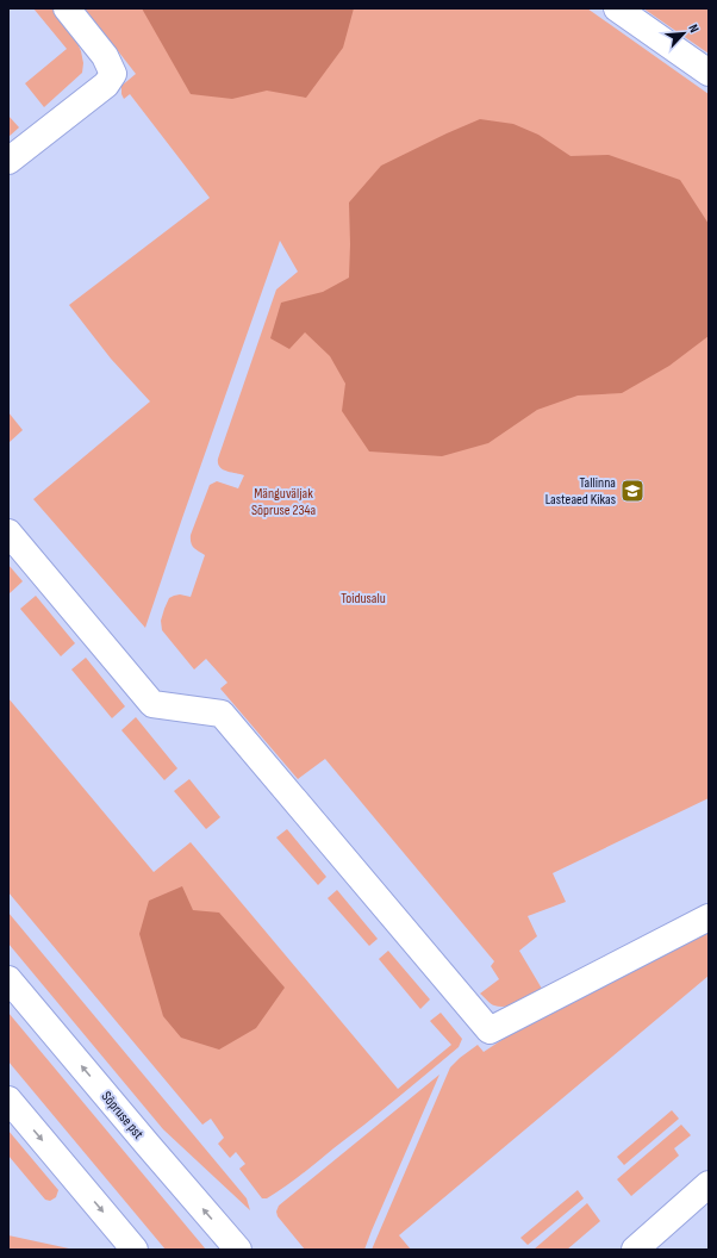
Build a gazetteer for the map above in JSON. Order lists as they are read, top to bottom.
{
  "streets": {
    "street": ["Sõpruse pst"]
  },
  "parks": ["Mänguväljak Sõpruse 234a", "Toidusalu"],
  "places": {
    "school or university": ["Tallinna Lasteaed Kikas"]
  },
  "north": "top right"
}
